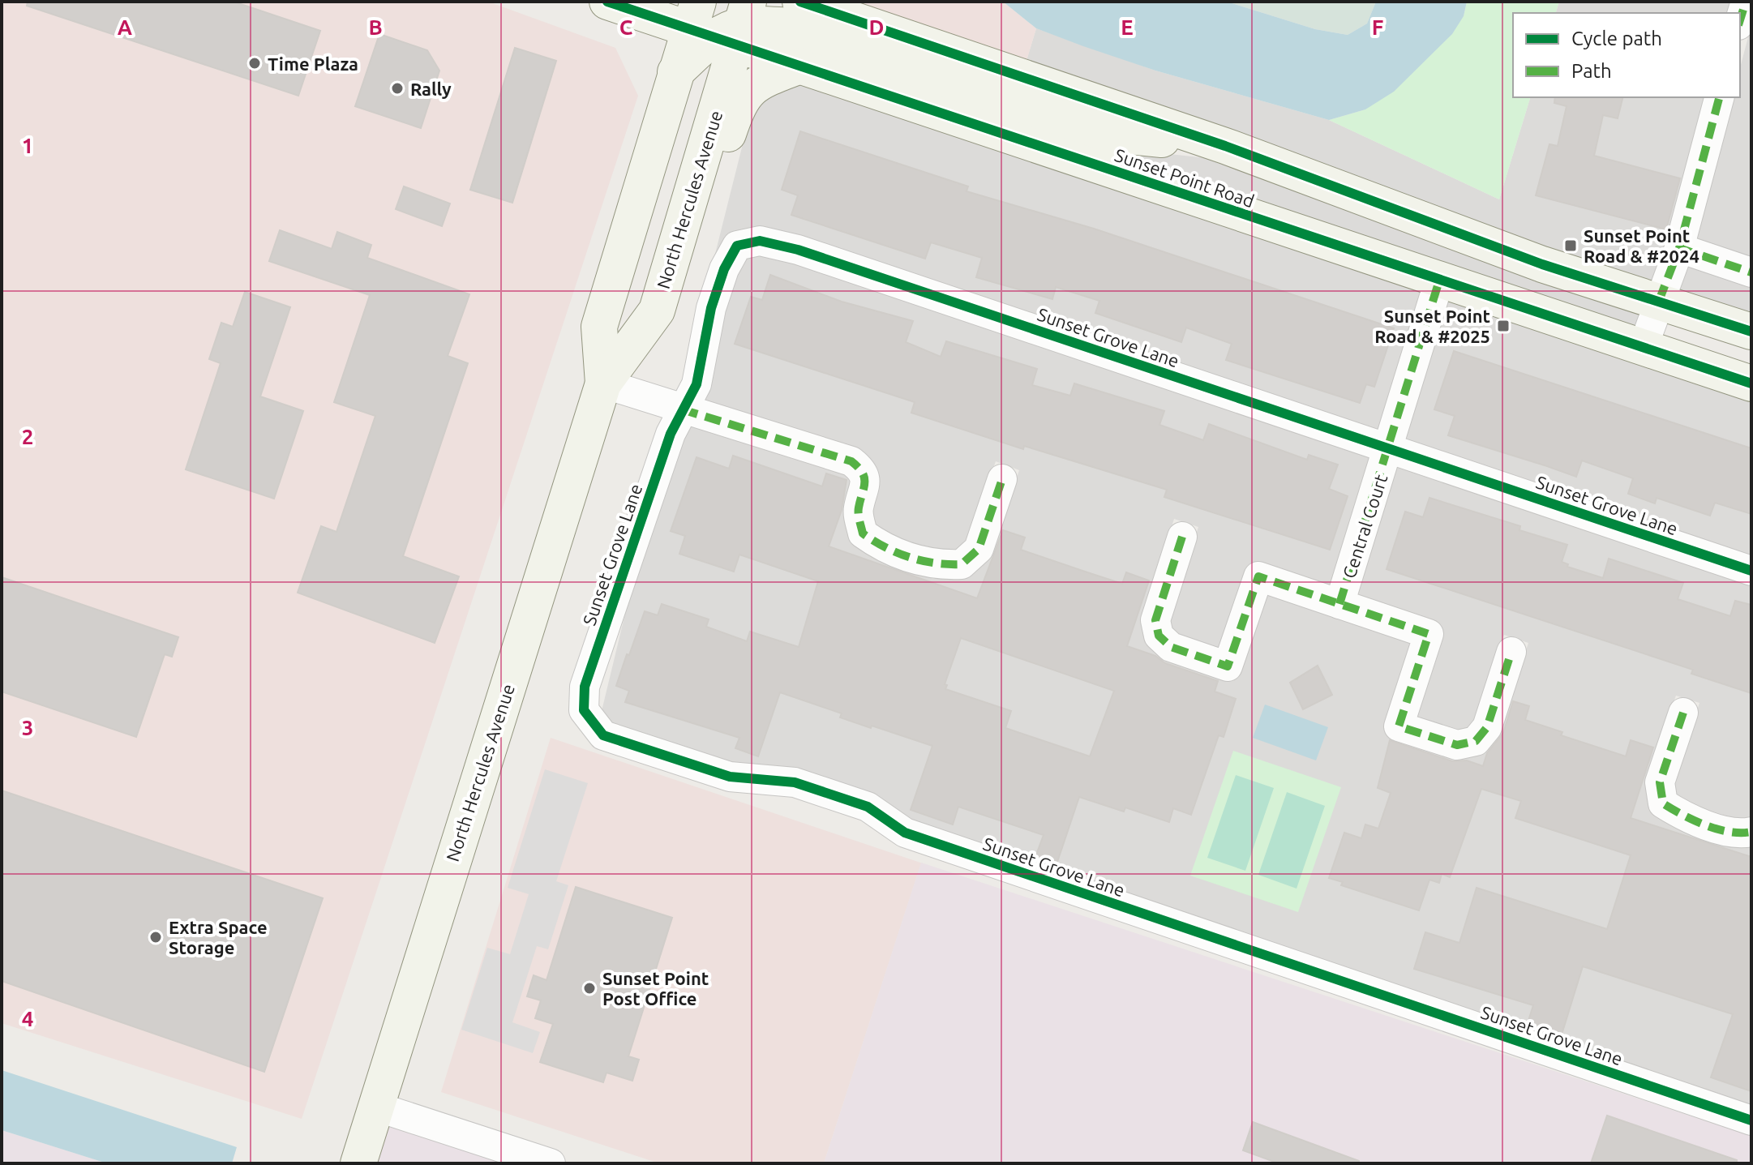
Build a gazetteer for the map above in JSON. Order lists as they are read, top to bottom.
{
  "streets": {
    "main road": ["Sunset Point Road", "North Hercules Avenue"],
    "street": ["Sunset Grove Lane", "Central Court"]
  },
  "crossings": [
    ["Sunset Point Road", "North Hercules Avenue"],
    ["Sunset Grove Lane", "Central Court"]
  ],
  "places": {
    "other": [
      "Time Plaza",
      "Rally",
      "Extra Space Storage",
      "Sunset Point Post Office"
    ],
    "transit": ["Sunset Point Road & #2024", "Sunset Point Road & #2025"]
  },
  "legend": ["Cycle path", "Path"],
  "grid": {
    "columns": [
      "A",
      "B",
      "C",
      "D",
      "E",
      "F"
    ],
    "rows": [
      "1",
      "2",
      "3",
      "4"
    ]
  }
}
